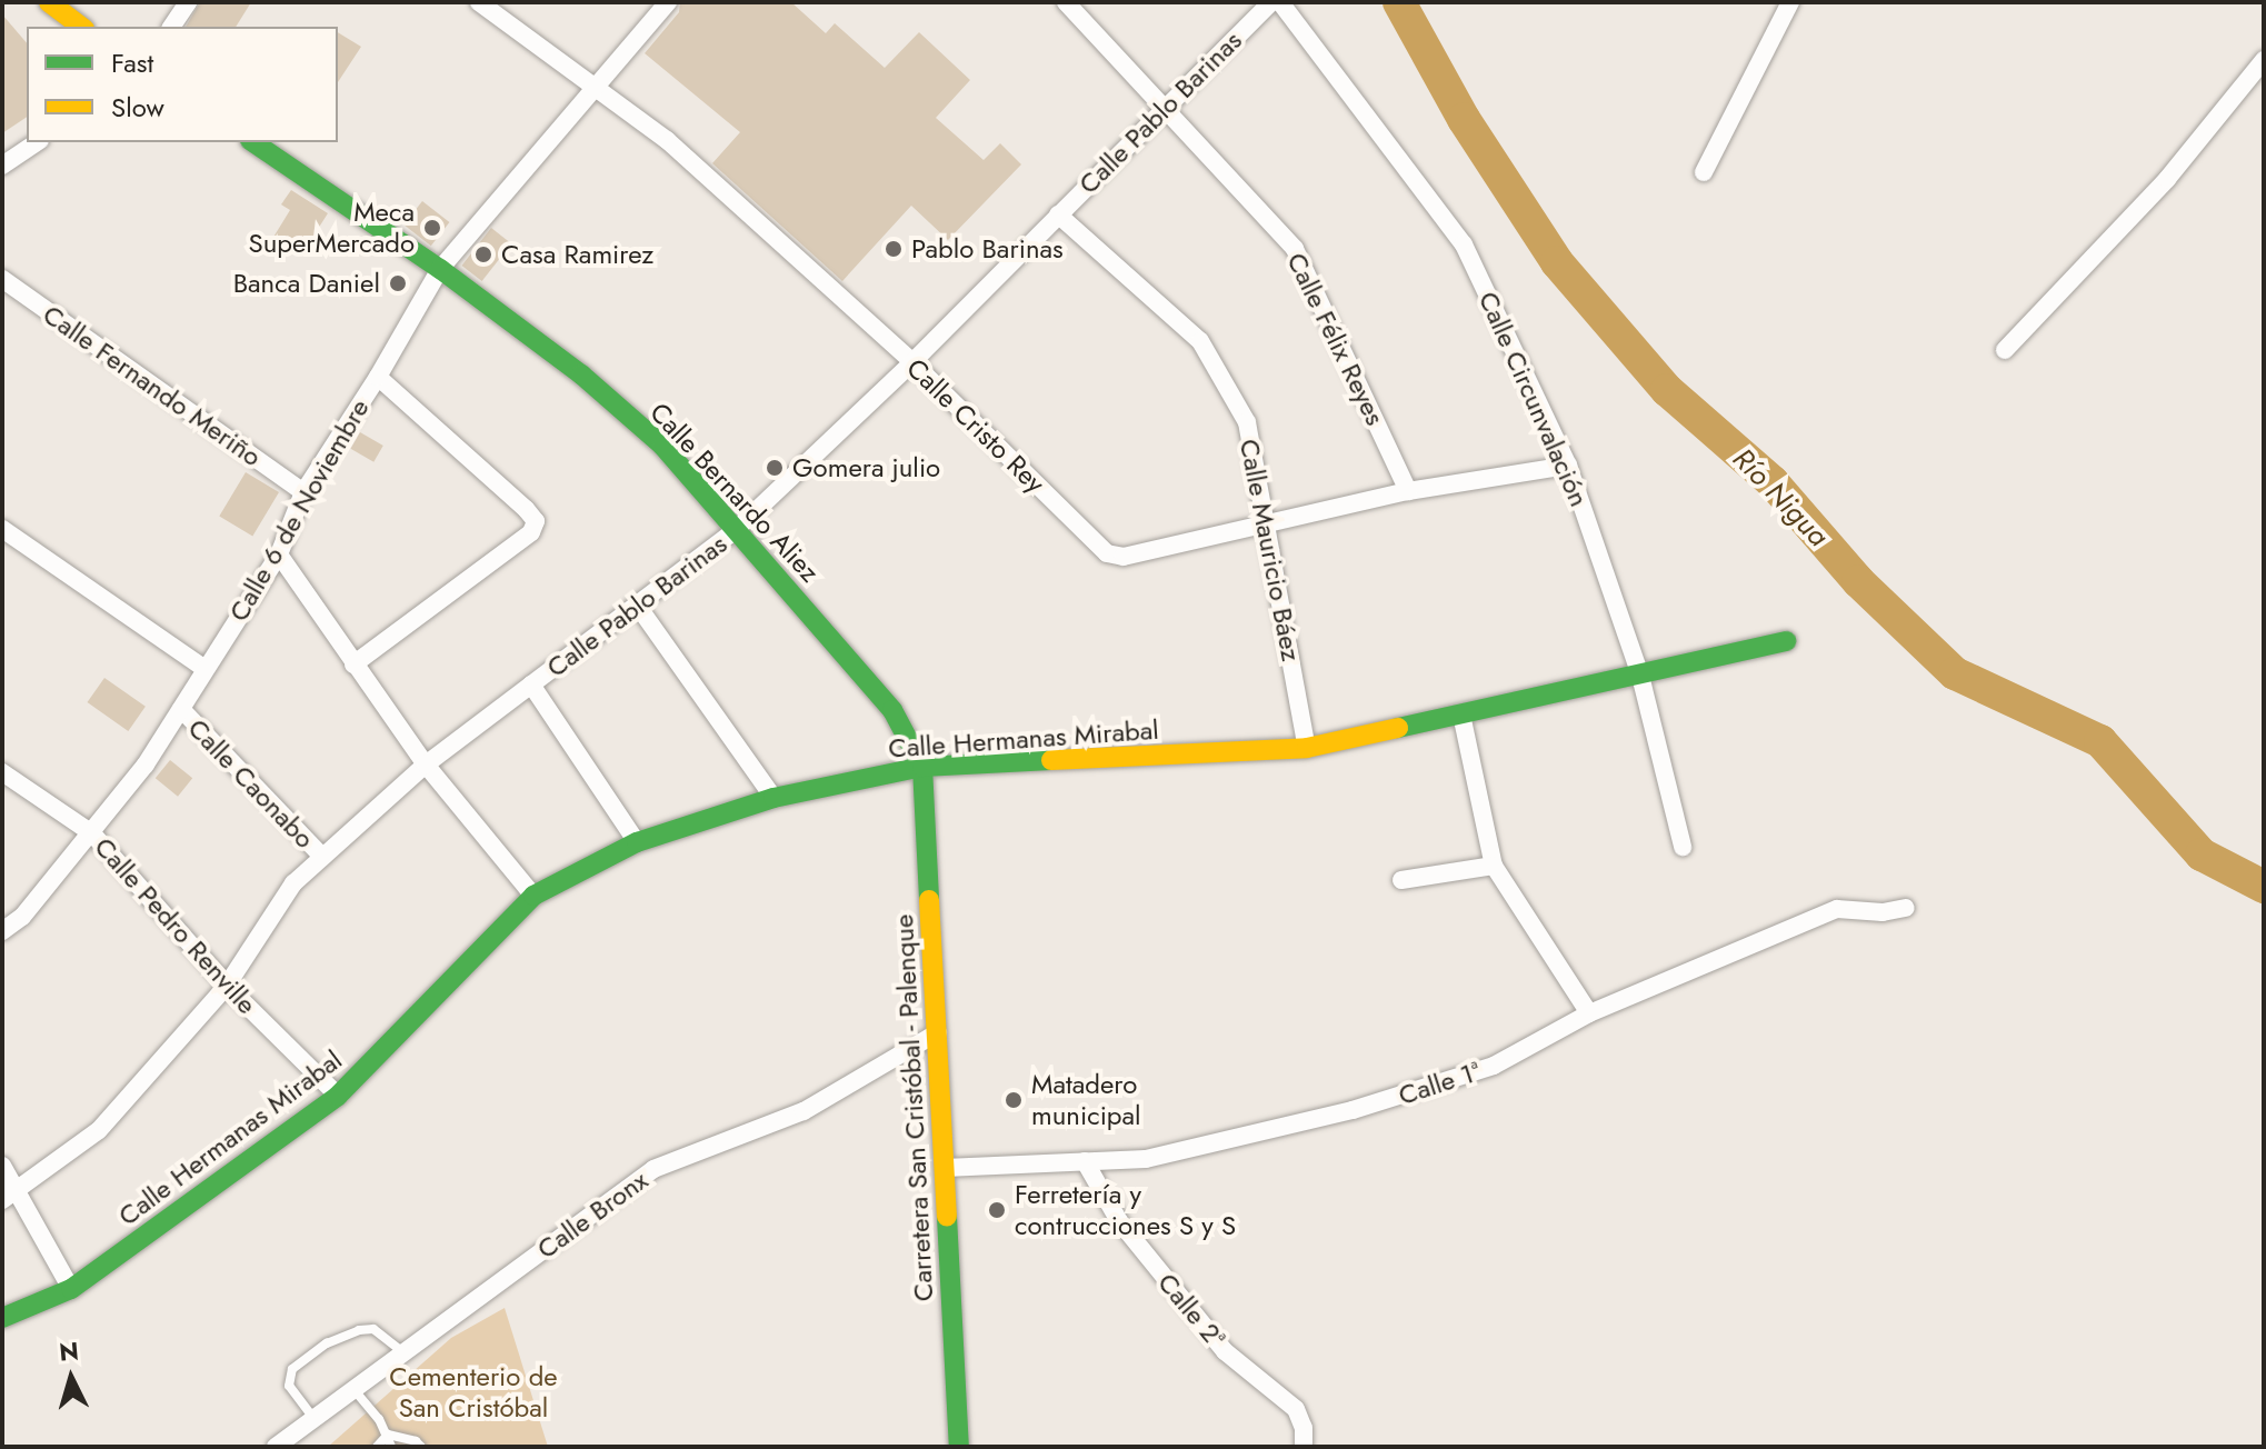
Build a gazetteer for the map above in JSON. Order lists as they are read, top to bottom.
{
  "streets": {
    "street": [
      "Calle Pablo Barinas",
      "Calle Félix Reyes",
      "Calle Fernando Meriño",
      "Calle Circunvalación",
      "Calle Cristo Rey",
      "Calle Bernardo Aliez",
      "Calle 6 de Noviembre",
      "Calle Mauricio Báez",
      "Calle Hermanas Mirabal",
      "Calle Caonabo",
      "Calle Pedro Renville",
      "Calle 1ª",
      "Carretera San Cristóbal - Palenque",
      "Calle Bronx",
      "Calle 2ª"
    ]
  },
  "crossings": [
    ["Calle Pablo Barinas", "Calle Félix Reyes"],
    ["Calle Pablo Barinas", "Calle Cristo Rey"],
    ["Calle Pablo Barinas", "Calle Bernardo Aliez"],
    ["Calle Pablo Barinas", "Calle Mauricio Báez"],
    ["Calle Pablo Barinas", "Calle Caonabo"],
    ["Calle Pablo Barinas", "Calle Pedro Renville"],
    ["Calle Félix Reyes", "Calle Cristo Rey"],
    ["Calle Fernando Meriño", "Calle 6 de Noviembre"],
    ["Calle Circunvalación", "Calle Cristo Rey"],
    ["Calle Circunvalación", "Calle Hermanas Mirabal"],
    ["Calle Cristo Rey", "Calle 6 de Noviembre"],
    ["Calle Cristo Rey", "Calle Mauricio Báez"],
    ["Calle Bernardo Aliez", "Calle 6 de Noviembre"],
    ["Calle Bernardo Aliez", "Calle Hermanas Mirabal"],
    ["Calle Bernardo Aliez", "Carretera San Cristóbal - Palenque"],
    ["Calle 6 de Noviembre", "Calle Caonabo"],
    ["Calle 6 de Noviembre", "Calle Pedro Renville"],
    ["Calle Mauricio Báez", "Calle Hermanas Mirabal"],
    ["Calle Hermanas Mirabal", "Calle Pedro Renville"],
    ["Calle Hermanas Mirabal", "Carretera San Cristóbal - Palenque"],
    ["Calle 1ª", "Carretera San Cristóbal - Palenque"],
    ["Calle 1ª", "Calle 2ª"],
    ["Carretera San Cristóbal - Palenque", "Calle Bronx"]
  ],
  "water": ["Río Nigua"],
  "parks": ["Cementerio de San Cristóbal"],
  "places": [
    "Meca SuperMercado",
    "Pablo Barinas",
    "Casa Ramirez",
    "Banca Daniel",
    "Gomera julio",
    "Matadero municipal",
    "Ferretería y contrucciones S y S"
  ],
  "legend": ["Fast", "Slow"],
  "north": "top"
}
